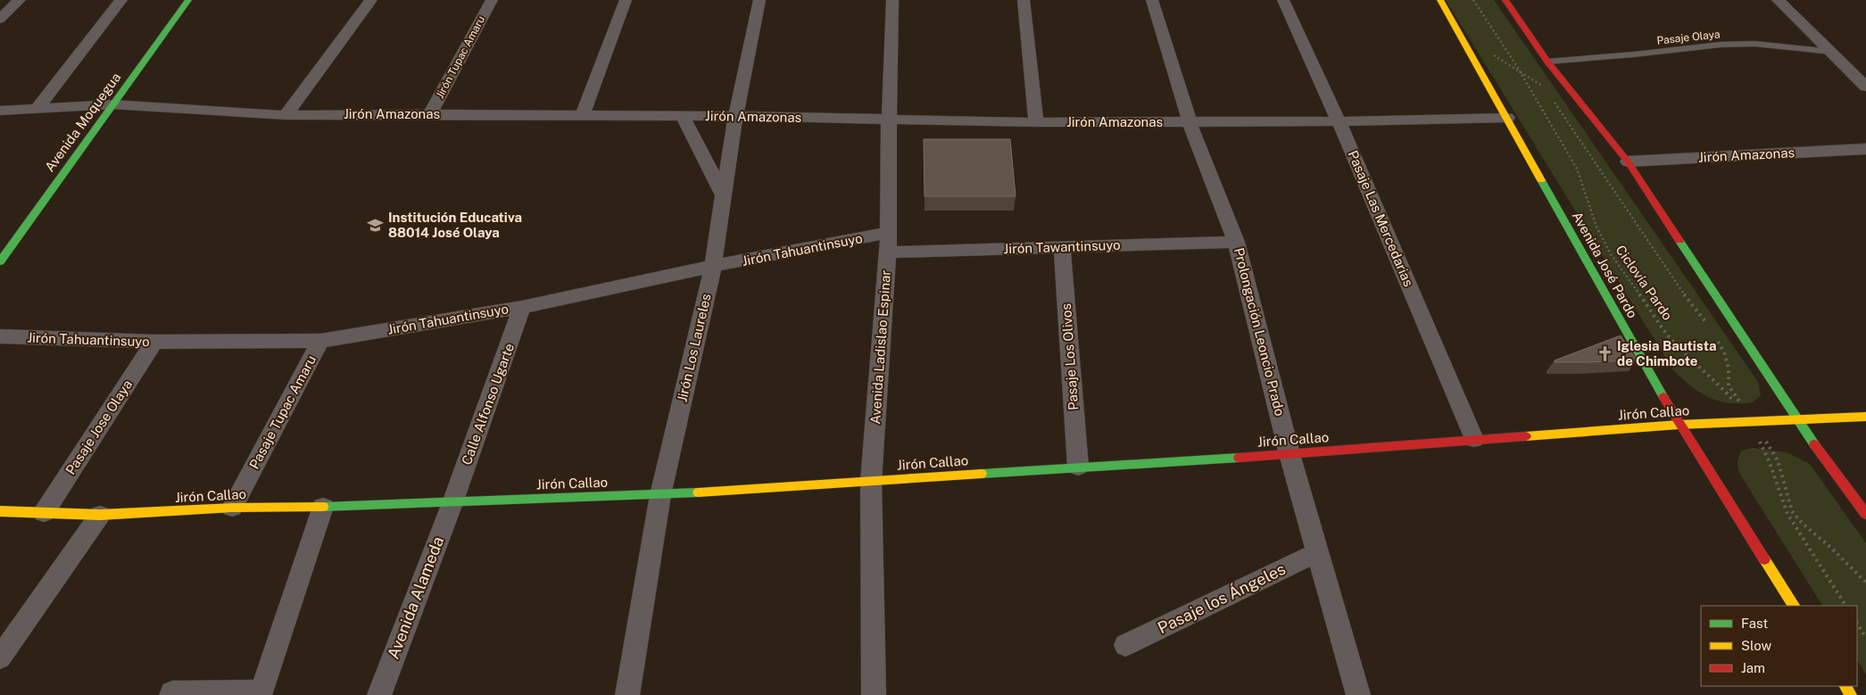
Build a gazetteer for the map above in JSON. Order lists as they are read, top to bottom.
{
  "streets": {
    "main road": ["Avenida Moquegua", "Avenida José Pardo", "Jirón Callao"],
    "street": [
      "Jirón Tupac Amaru",
      "Jirón Amazonas",
      "Pasaje Las Mercedarias",
      "Jirón Tawantinsuyo",
      "Jirón Tahuantinsuyo",
      "Prolongación Leoncio Prado",
      "Avenida Ladislao Espinar",
      "Jirón Los Laureles",
      "Pasaje Los Olivos",
      "Calle Alfonso Ugarte",
      "Pasaje Tupac Amaru",
      "Pasaje Jose Olaya",
      "Avenida Alameda",
      "Pasaje los Ángeles"
    ],
    "lane": ["Pasaje Olaya"],
    "path": ["Ciclovía Pardo"]
  },
  "crossings": [
    ["Jirón Tupac Amaru", "Jirón Amazonas"],
    ["Jirón Amazonas", "Avenida Moquegua"],
    ["Jirón Amazonas", "Pasaje Las Mercedarias"],
    ["Jirón Amazonas", "Avenida José Pardo"],
    ["Jirón Amazonas", "Prolongación Leoncio Prado"],
    ["Jirón Amazonas", "Avenida Ladislao Espinar"],
    ["Jirón Amazonas", "Jirón Los Laureles"],
    ["Pasaje Las Mercedarias", "Jirón Callao"],
    ["Jirón Tawantinsuyo", "Prolongación Leoncio Prado"],
    ["Jirón Tawantinsuyo", "Avenida Ladislao Espinar"],
    ["Jirón Tawantinsuyo", "Pasaje Los Olivos"],
    ["Jirón Tahuantinsuyo", "Avenida Ladislao Espinar"],
    ["Jirón Tahuantinsuyo", "Jirón Los Laureles"],
    ["Jirón Tahuantinsuyo", "Calle Alfonso Ugarte"],
    ["Jirón Tahuantinsuyo", "Pasaje Tupac Amaru"],
    ["Jirón Tahuantinsuyo", "Pasaje Jose Olaya"],
    ["Avenida José Pardo", "Jirón Callao"],
    ["Ciclovía Pardo", "Jirón Callao"],
    ["Prolongación Leoncio Prado", "Jirón Callao"],
    ["Prolongación Leoncio Prado", "Pasaje los Ángeles"],
    ["Avenida Ladislao Espinar", "Jirón Callao"],
    ["Jirón Los Laureles", "Jirón Callao"],
    ["Pasaje Los Olivos", "Jirón Callao"],
    ["Calle Alfonso Ugarte", "Jirón Callao"],
    ["Calle Alfonso Ugarte", "Avenida Alameda"],
    ["Pasaje Tupac Amaru", "Jirón Callao"],
    ["Jirón Callao", "Pasaje Jose Olaya"],
    ["Jirón Callao", "Avenida Alameda"]
  ],
  "places": {
    "school or university": ["Institución Educativa 88014 José Olaya"],
    "church": ["Iglesia Bautista de Chimbote"]
  },
  "legend": ["Fast", "Slow", "Jam"]
}
